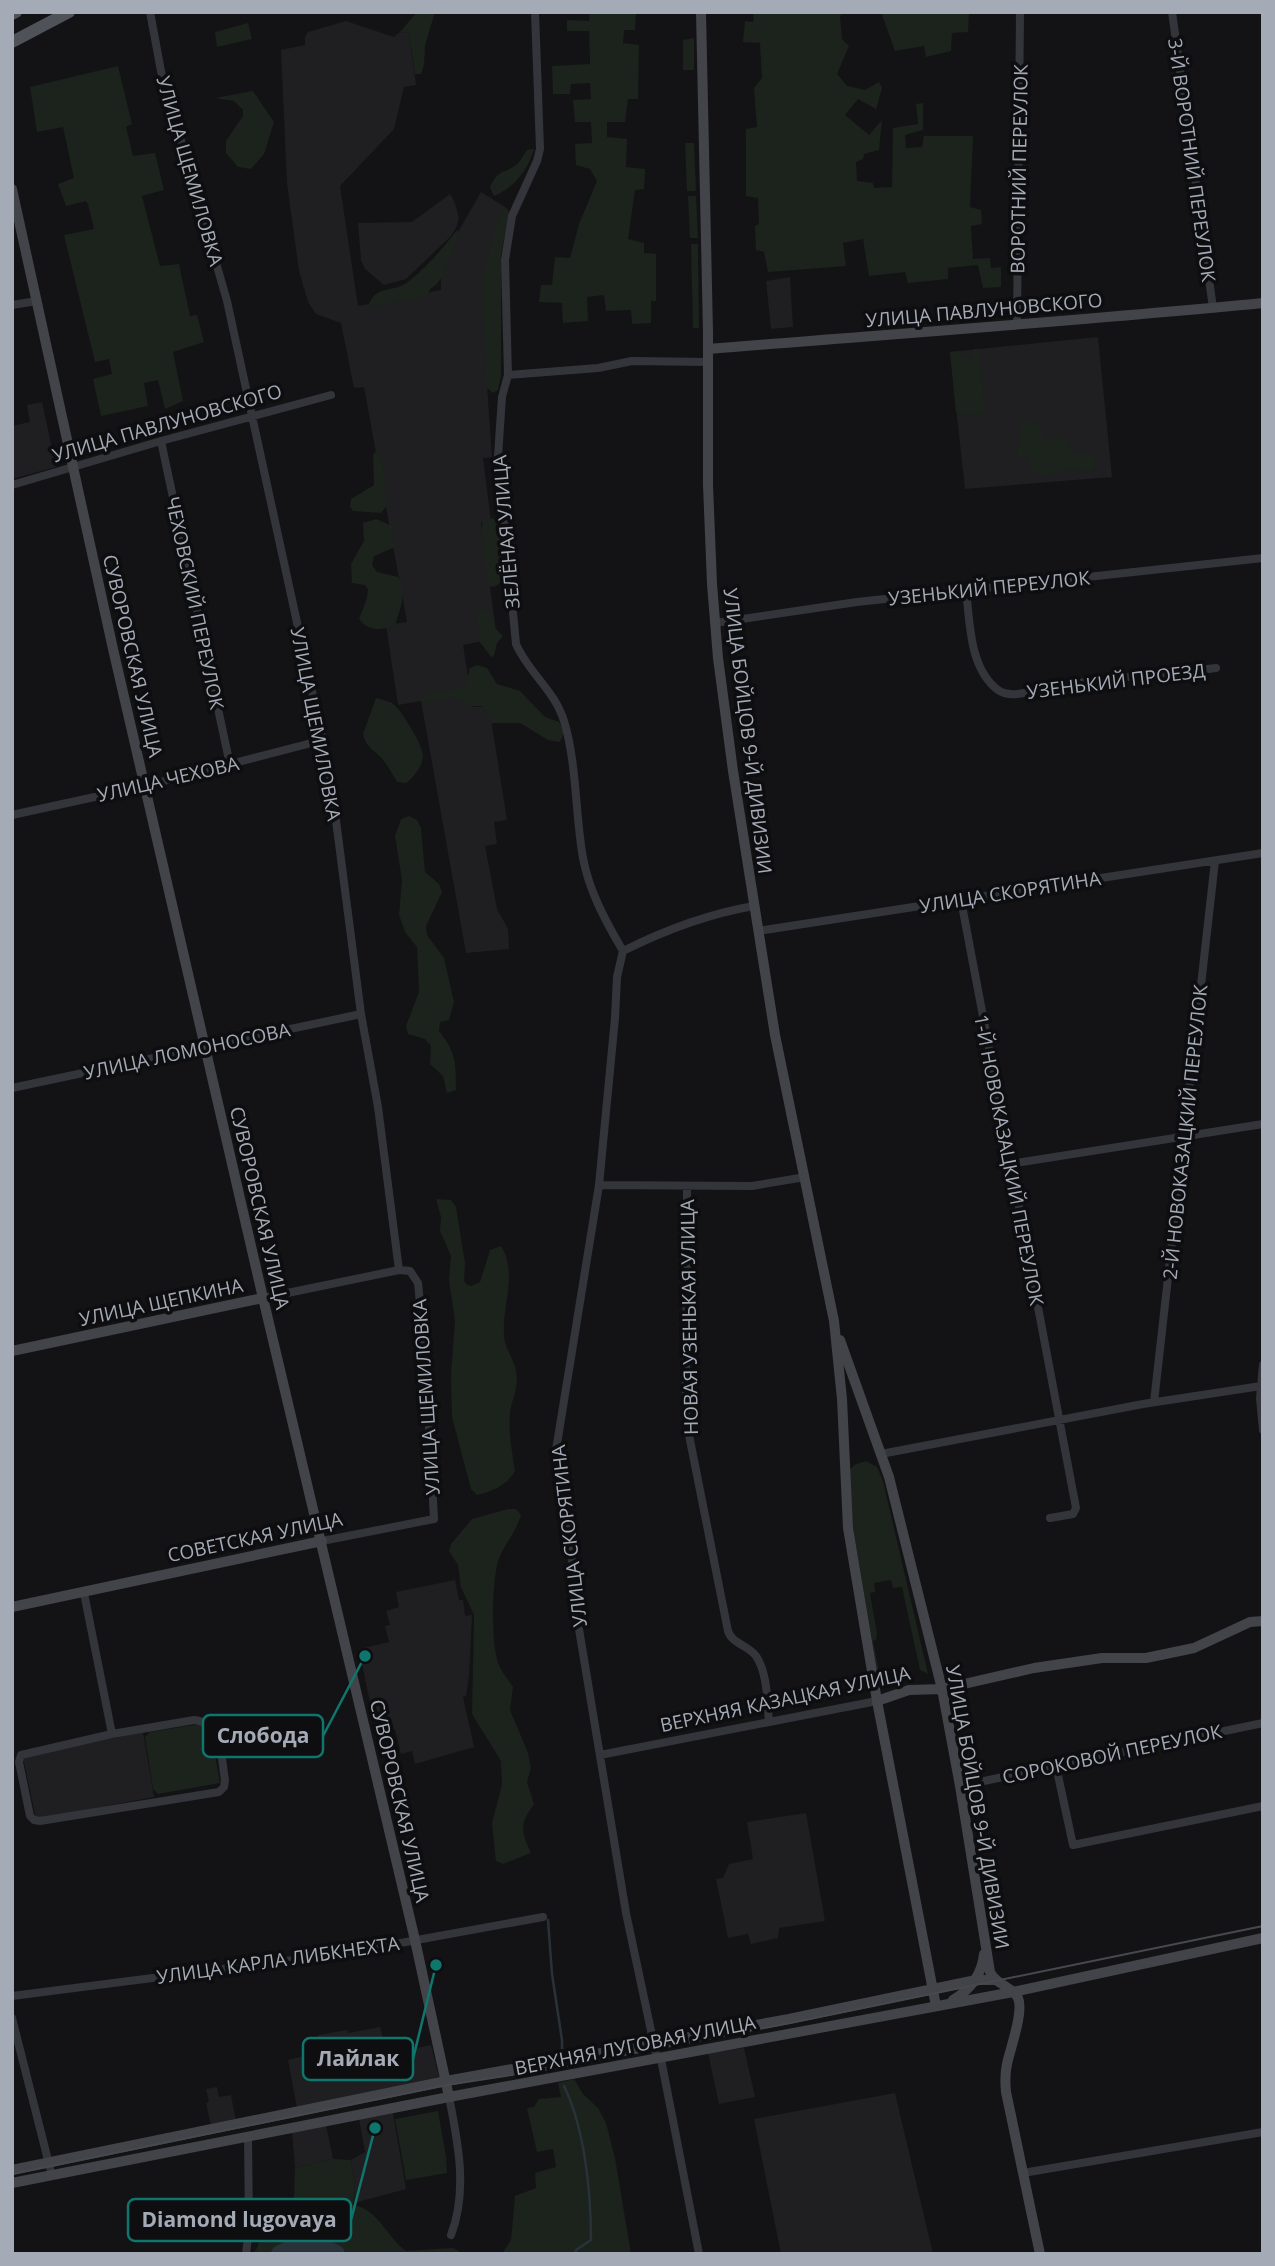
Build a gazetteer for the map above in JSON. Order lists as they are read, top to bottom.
{
  "streets": {
    "street": [
      "3-Й ВОРОТНИЙ ПЕРЕУЛОК",
      "ВОРОТНИЙ ПЕРЕУЛОК",
      "УЛИЦА ЩЕМИЛОВКА",
      "УЛИЦА ПАВЛУНОВСКОГО",
      "ЗЕЛЁНАЯ УЛИЦА",
      "УЗЕНЬКИЙ ПЕРЕУЛОК",
      "ЧЕХОВСКИЙ ПЕРЕУЛОК",
      "СУВОРОВСКАЯ УЛИЦА",
      "УЗЕНЬКИЙ ПРОЕЗД",
      "УЛИЦА БОЙЦОВ 9-Й ДИВИЗИИ",
      "УЛИЦА ЧЕХОВА",
      "УЛИЦА СКОРЯТИНА",
      "УЛИЦА ЛОМОНОСОВА",
      "2-Й НОВОКАЗАЦКИЙ ПЕРЕУЛОК",
      "1-Й НОВОКАЗАЦКИЙ ПЕРЕУЛОК",
      "УЛИЦА ЩЕПКИНА",
      "НОВАЯ УЗЕНЬКАЯ УЛИЦА",
      "СОВЕТСКАЯ УЛИЦА",
      "ВЕРХНЯЯ КАЗАЦКАЯ УЛИЦА",
      "СОРОКОВОЙ ПЕРЕУЛОК",
      "УЛИЦА КАРЛА ЛИБКНЕХТА",
      "ВЕРХНЯЯ ЛУГОВАЯ УЛИЦА"
    ]
  },
  "crossings": [
    ["3-Й ВОРОТНИЙ ПЕРЕУЛОК", "УЛИЦА ПАВЛУНОВСКОГО"],
    ["ВОРОТНИЙ ПЕРЕУЛОК", "УЛИЦА ПАВЛУНОВСКОГО"],
    ["УЛИЦА ЩЕМИЛОВКА", "УЛИЦА ПАВЛУНОВСКОГО"],
    ["УЛИЦА ЩЕМИЛОВКА", "УЛИЦА ЧЕХОВА"],
    ["УЛИЦА ЩЕМИЛОВКА", "УЛИЦА ЛОМОНОСОВА"],
    ["УЛИЦА ЩЕМИЛОВКА", "УЛИЦА ЩЕПКИНА"],
    ["УЛИЦА ЩЕМИЛОВКА", "СОВЕТСКАЯ УЛИЦА"],
    ["УЛИЦА ПАВЛУНОВСКОГО", "ЧЕХОВСКИЙ ПЕРЕУЛОК"],
    ["УЛИЦА ПАВЛУНОВСКОГО", "СУВОРОВСКАЯ УЛИЦА"],
    ["УЛИЦА ПАВЛУНОВСКОГО", "УЛИЦА БОЙЦОВ 9-Й ДИВИЗИИ"],
    ["ЗЕЛЁНАЯ УЛИЦА", "УЛИЦА СКОРЯТИНА"],
    ["УЗЕНЬКИЙ ПЕРЕУЛОК", "УЗЕНЬКИЙ ПРОЕЗД"],
    ["УЗЕНЬКИЙ ПЕРЕУЛОК", "УЛИЦА БОЙЦОВ 9-Й ДИВИЗИИ"],
    ["ЧЕХОВСКИЙ ПЕРЕУЛОК", "УЛИЦА ЧЕХОВА"],
    ["СУВОРОВСКАЯ УЛИЦА", "УЛИЦА ЧЕХОВА"],
    ["СУВОРОВСКАЯ УЛИЦА", "УЛИЦА ЛОМОНОСОВА"],
    ["СУВОРОВСКАЯ УЛИЦА", "УЛИЦА ЩЕПКИНА"],
    ["СУВОРОВСКАЯ УЛИЦА", "СОВЕТСКАЯ УЛИЦА"],
    ["СУВОРОВСКАЯ УЛИЦА", "УЛИЦА КАРЛА ЛИБКНЕХТА"],
    ["СУВОРОВСКАЯ УЛИЦА", "ВЕРХНЯЯ ЛУГОВАЯ УЛИЦА"],
    ["УЛИЦА БОЙЦОВ 9-Й ДИВИЗИИ", "УЛИЦА СКОРЯТИНА"],
    ["УЛИЦА БОЙЦОВ 9-Й ДИВИЗИИ", "НОВАЯ УЗЕНЬКАЯ УЛИЦА"],
    ["УЛИЦА БОЙЦОВ 9-Й ДИВИЗИИ", "ВЕРХНЯЯ КАЗАЦКАЯ УЛИЦА"],
    ["УЛИЦА БОЙЦОВ 9-Й ДИВИЗИИ", "СОРОКОВОЙ ПЕРЕУЛОК"],
    ["УЛИЦА БОЙЦОВ 9-Й ДИВИЗИИ", "ВЕРХНЯЯ ЛУГОВАЯ УЛИЦА"],
    ["УЛИЦА СКОРЯТИНА", "2-Й НОВОКАЗАЦКИЙ ПЕРЕУЛОК"],
    ["УЛИЦА СКОРЯТИНА", "1-Й НОВОКАЗАЦКИЙ ПЕРЕУЛОК"],
    ["УЛИЦА СКОРЯТИНА", "НОВАЯ УЗЕНЬКАЯ УЛИЦА"],
    ["УЛИЦА СКОРЯТИНА", "ВЕРХНЯЯ КАЗАЦКАЯ УЛИЦА"],
    ["УЛИЦА СКОРЯТИНА", "ВЕРХНЯЯ ЛУГОВАЯ УЛИЦА"],
    ["НОВАЯ УЗЕНЬКАЯ УЛИЦА", "ВЕРХНЯЯ КАЗАЦКАЯ УЛИЦА"]
  ],
  "places": ["Слобода", "Лайлак", "Diamond lugovaya"]
}
